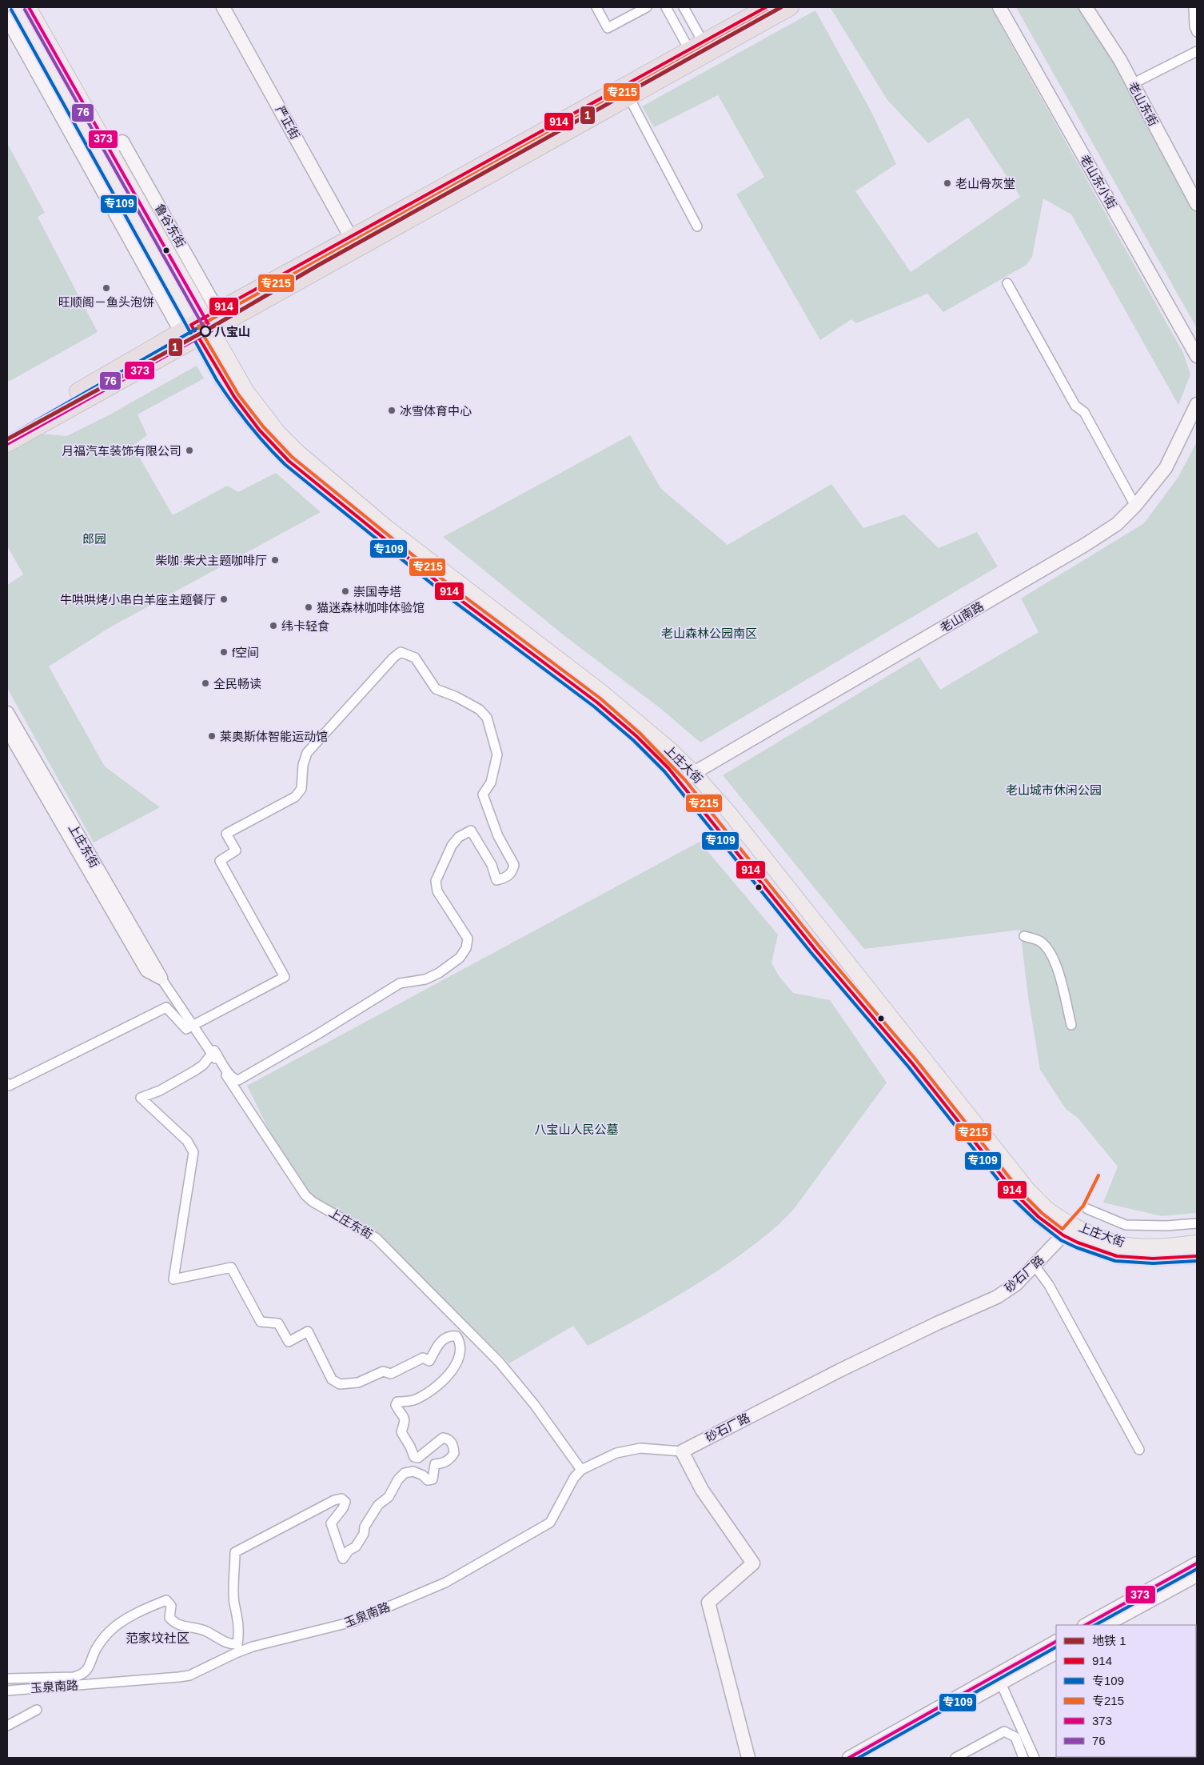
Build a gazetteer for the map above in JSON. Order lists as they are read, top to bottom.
{
  "streets": {
    "main road": ["鲁谷东街", "上庄大街"],
    "street": [
      "老山东街",
      "严正街",
      "老山东小街",
      "老山南路",
      "上庄东街",
      "砂石厂路",
      "玉泉南路"
    ]
  },
  "crossings": [
    ["鲁谷东街", "上庄大街"],
    ["老山南路", "上庄大街"],
    ["上庄大街", "砂石厂路"],
    ["上庄东街", "玉泉南路"],
    ["砂石厂路", "玉泉南路"]
  ],
  "districts": ["范家坟社区"],
  "parks": [
    "郎园",
    "老山森林公园南区",
    "老山城市休闲公园",
    "八宝山人民公墓"
  ],
  "places": [
    "老山骨灰堂",
    "旺顺阁－鱼头泡饼",
    "八宝山",
    "冰雪体育中心",
    "月福汽车装饰有限公司",
    "柴咖·柴犬主题咖啡厅",
    "崇国寺塔",
    "牛哄哄烤小串白羊座主题餐厅",
    "猫迷森林咖啡体验馆",
    "纬卡轻食",
    "f空间",
    "全民畅读",
    "莱奥斯体智能运动馆"
  ],
  "lines": [
    "metro line 1",
    "transit line 914",
    "transit line 373",
    "transit line 专109",
    "transit line 76",
    "transit line 专215"
  ],
  "legend": [
    "地铁 1",
    "914",
    "专109",
    "专215",
    "373",
    "76"
  ]
}
